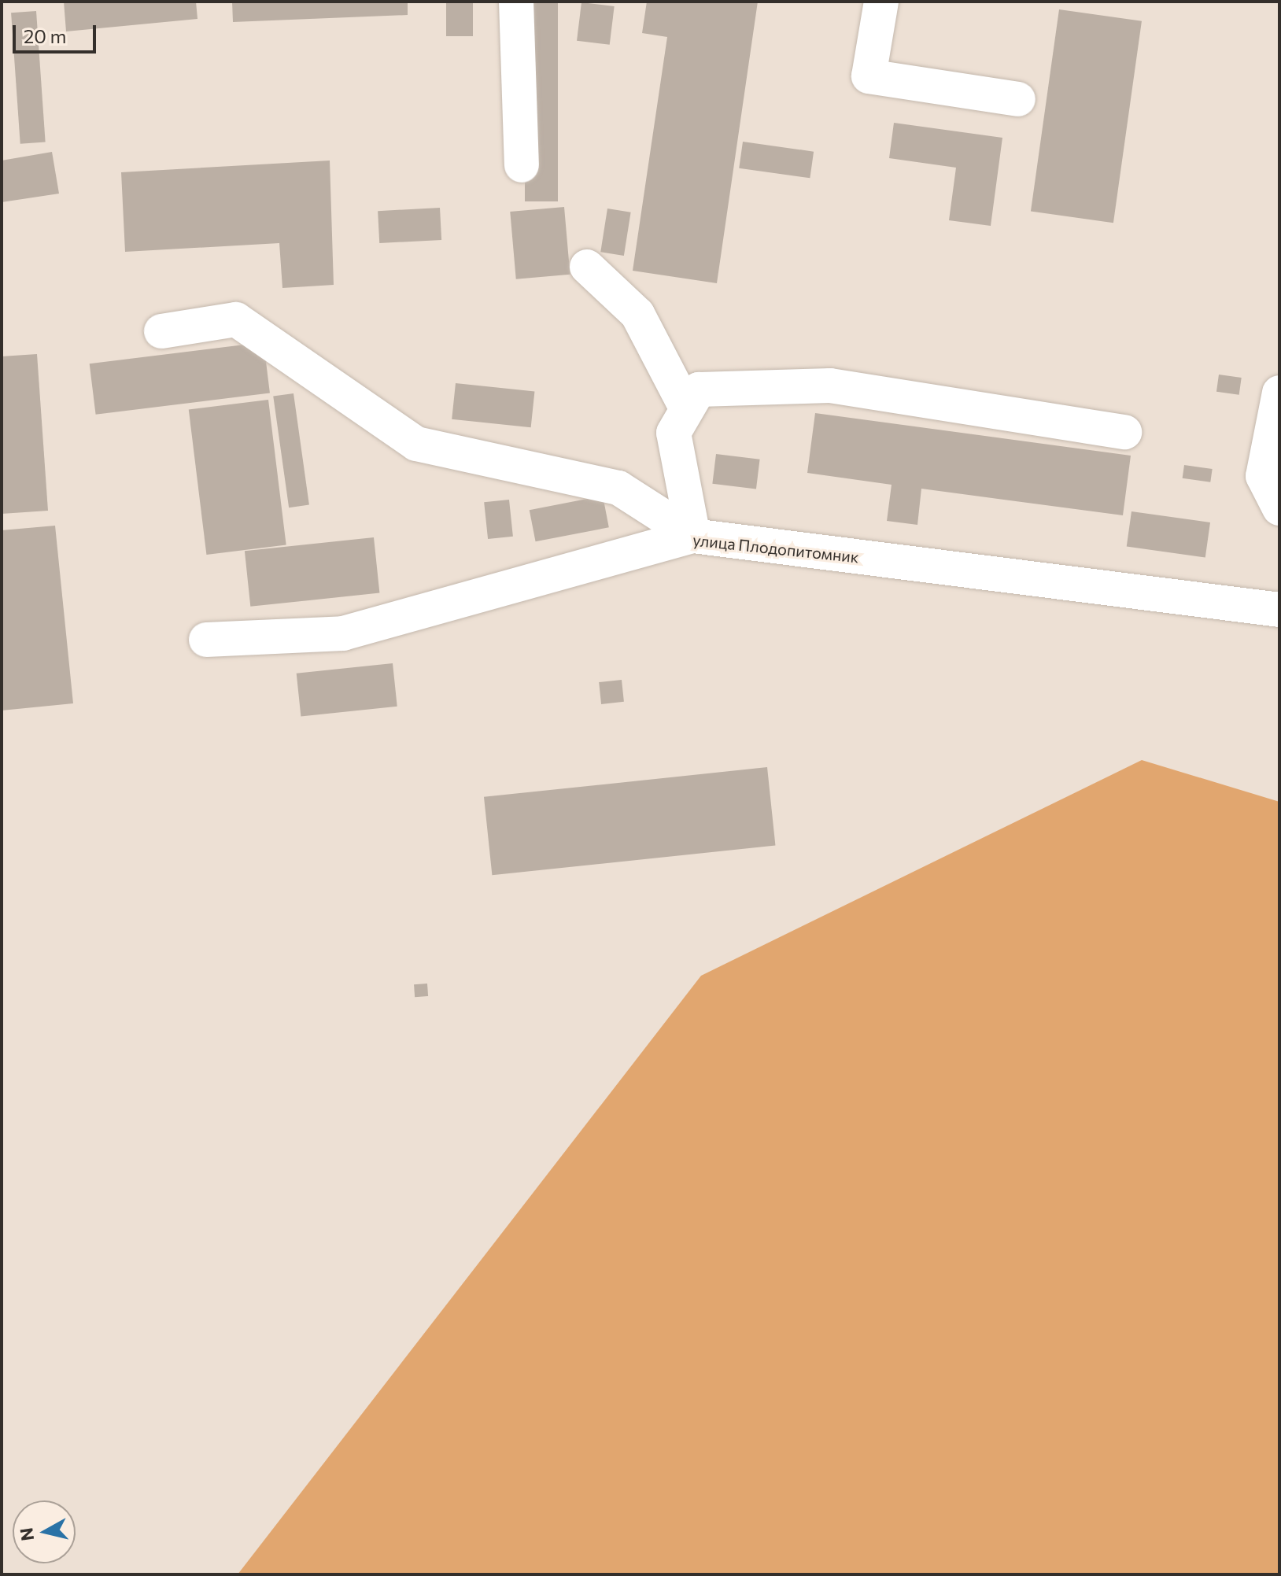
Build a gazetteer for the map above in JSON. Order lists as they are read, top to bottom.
{
  "streets": {
    "street": ["улица Плодопитомник"]
  },
  "scale_bar": "20 m",
  "north": "left"
}
